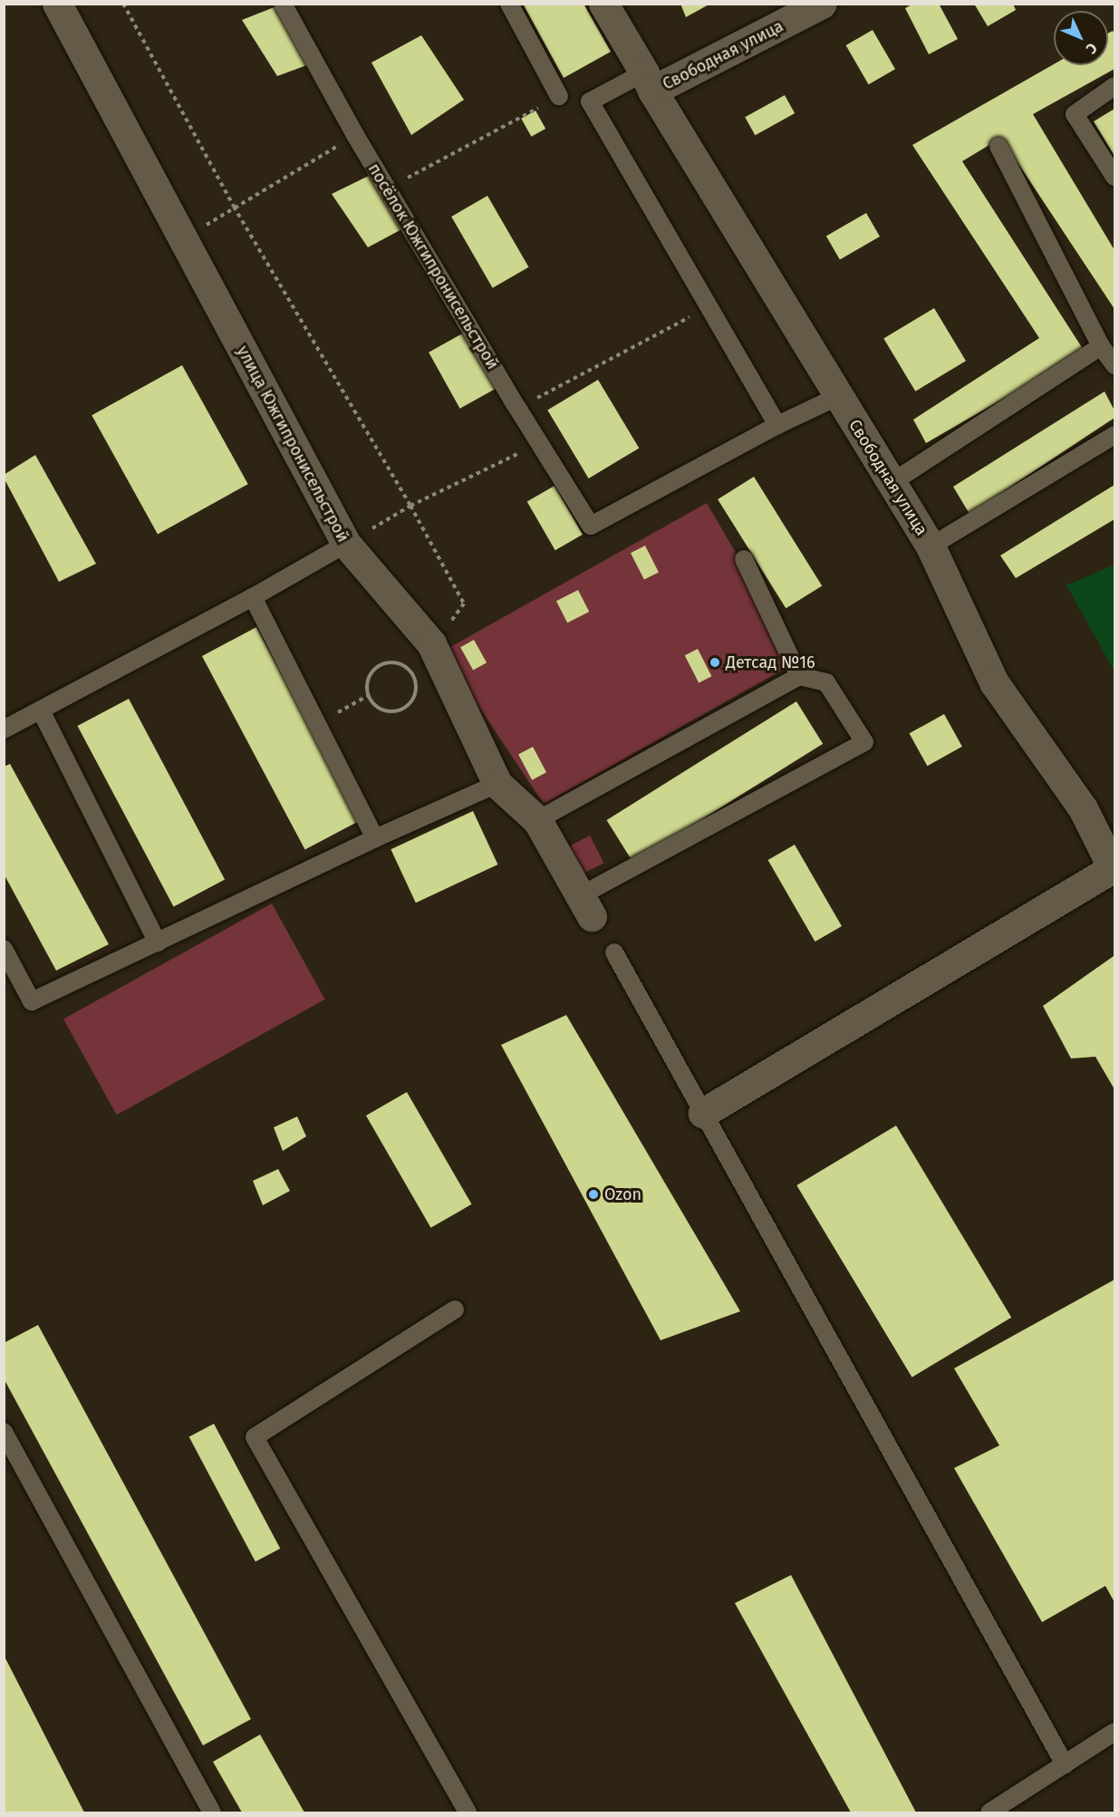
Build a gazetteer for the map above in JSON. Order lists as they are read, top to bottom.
{
  "streets": {
    "street": ["Свободная улица", "улица Южгипронисельстрой"],
    "lane": ["посёлок Южгипронисельстрой"]
  },
  "places": ["Детсад №16", "Ozon"],
  "north": "bottom right"
}
